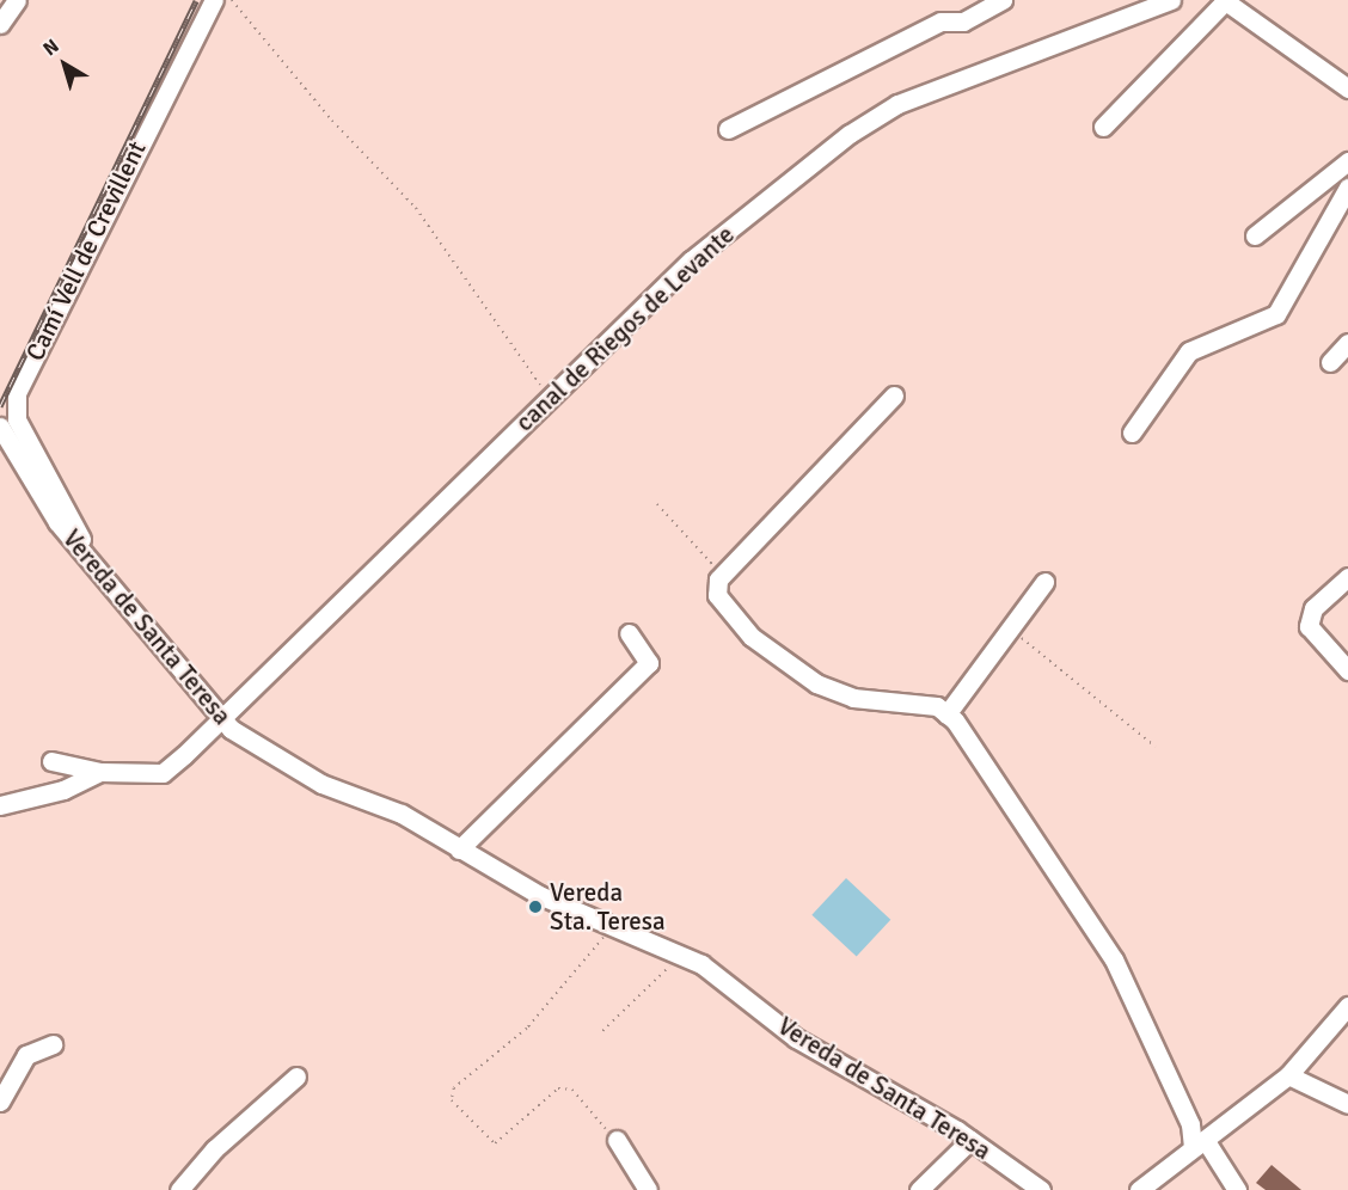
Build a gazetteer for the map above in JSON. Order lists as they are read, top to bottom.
{
  "streets": {
    "street": ["Camí Vell de Crevillent", "canal de Riegos de Levante", "Vereda de Santa Teresa"]
  },
  "crossings": [
    ["Camí Vell de Crevillent", "Vereda de Santa Teresa"],
    ["canal de Riegos de Levante", "Vereda de Santa Teresa"]
  ],
  "places": ["Vereda Sta. Teresa"],
  "north": "top left"
}
